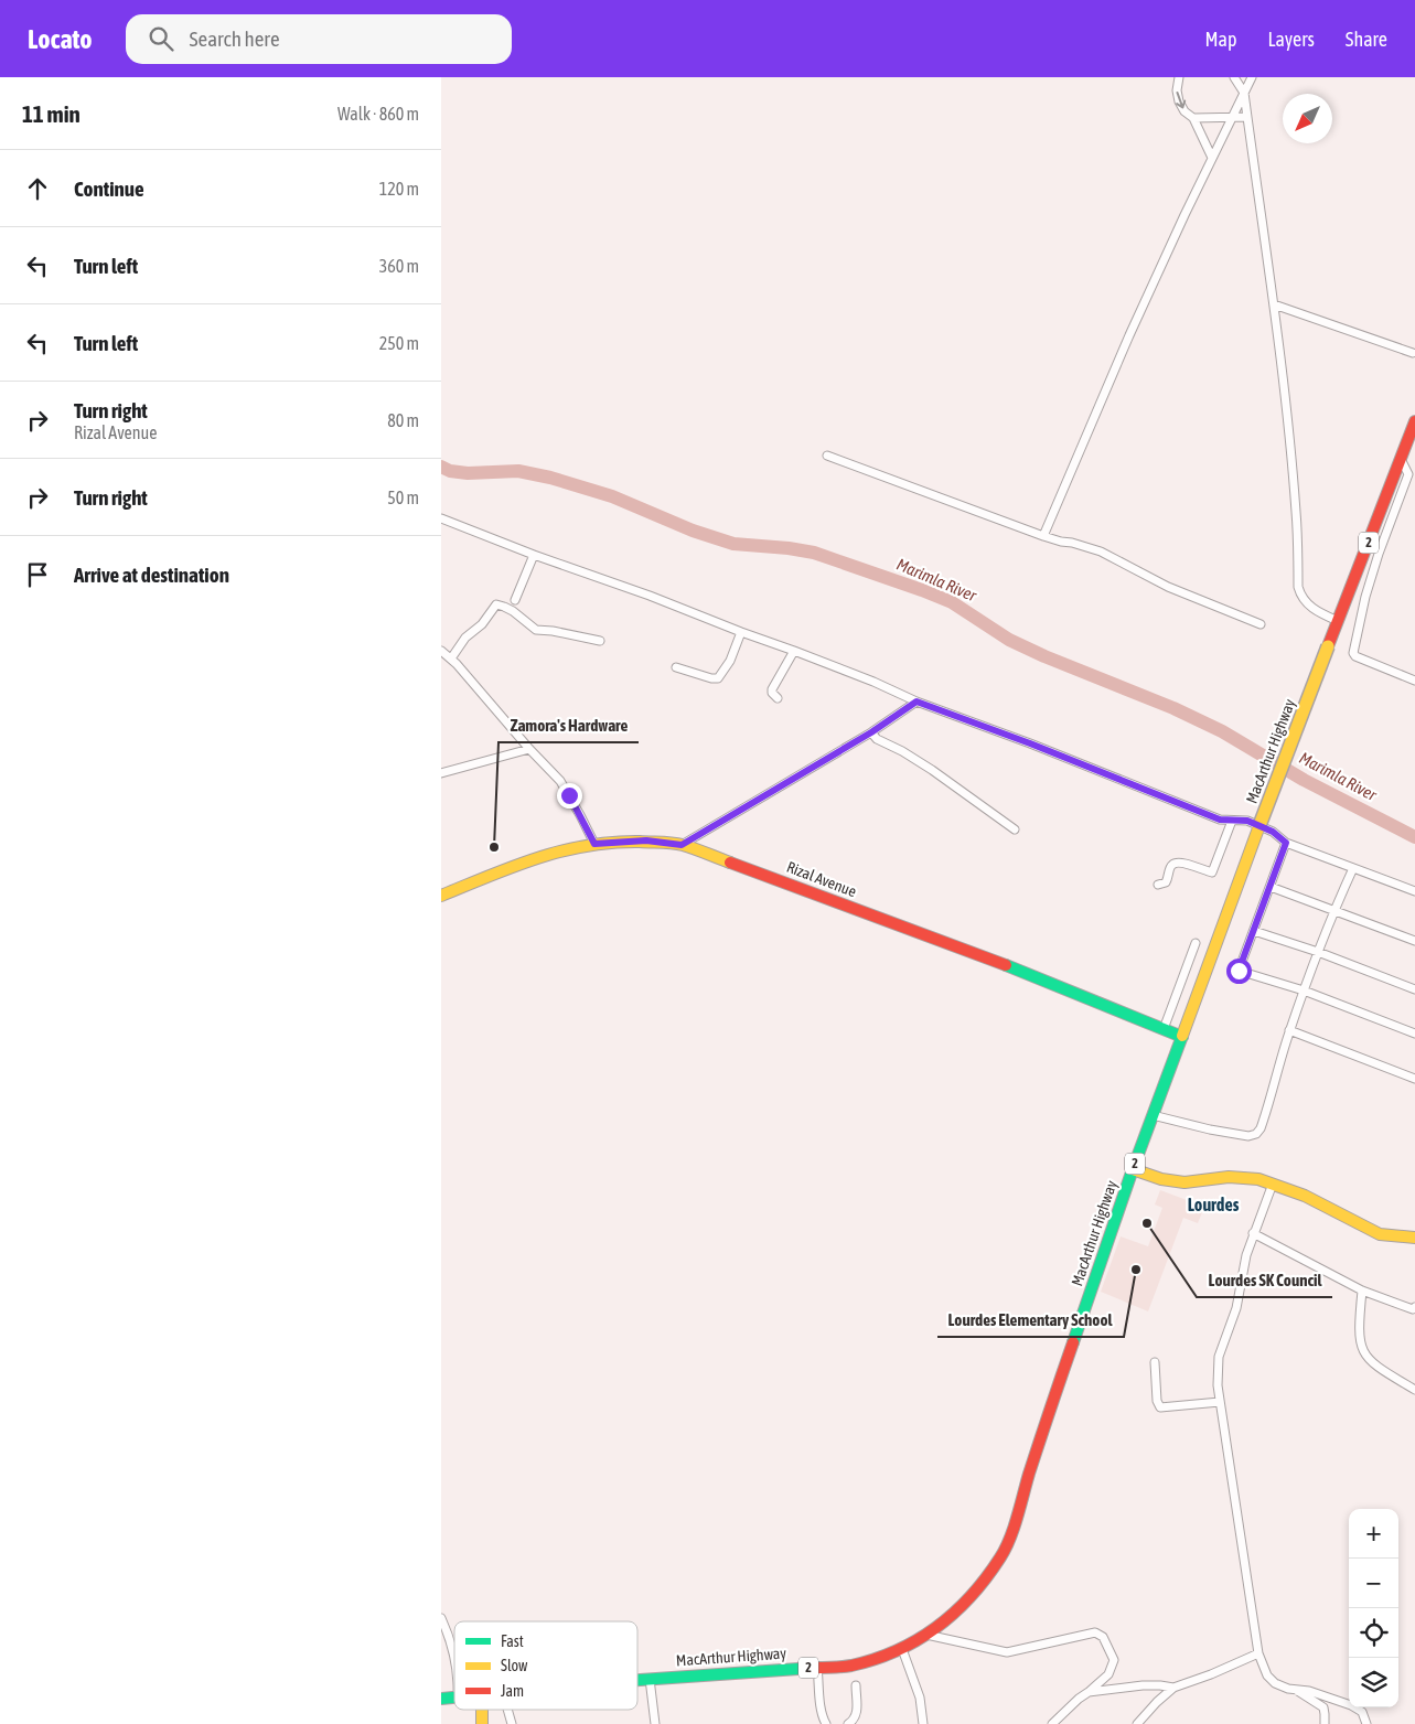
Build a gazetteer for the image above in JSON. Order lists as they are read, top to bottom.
{
  "streets": {
    "main road": ["2", "MacArthur Highway", "Rizal Avenue"]
  },
  "crossings": [
    ["MacArthur Highway", "Rizal Avenue"]
  ],
  "districts": ["Lourdes"],
  "water": ["Marimla River"],
  "places": ["Zamora's Hardware", "Lourdes SK Council", "Lourdes Elementary School"],
  "legend": ["Fast", "Slow", "Jam"],
  "north": "bottom left",
  "page": {
    "header": "Locato",
    "search": "Search here",
    "nav": ["Map", "Layers", "Share"],
    "heading": ["11 min", "Walk · 860 m"],
    "list": [
      ["Continue", "120 m"],
      ["Turn left", "360 m"],
      ["Turn left", "250 m"],
      ["Turn right", "Rizal Avenue", "80 m"],
      ["Turn right", "50 m"],
      "Arrive at destination"
    ],
    "map_buttons": ["+", "−"]
  }
}
